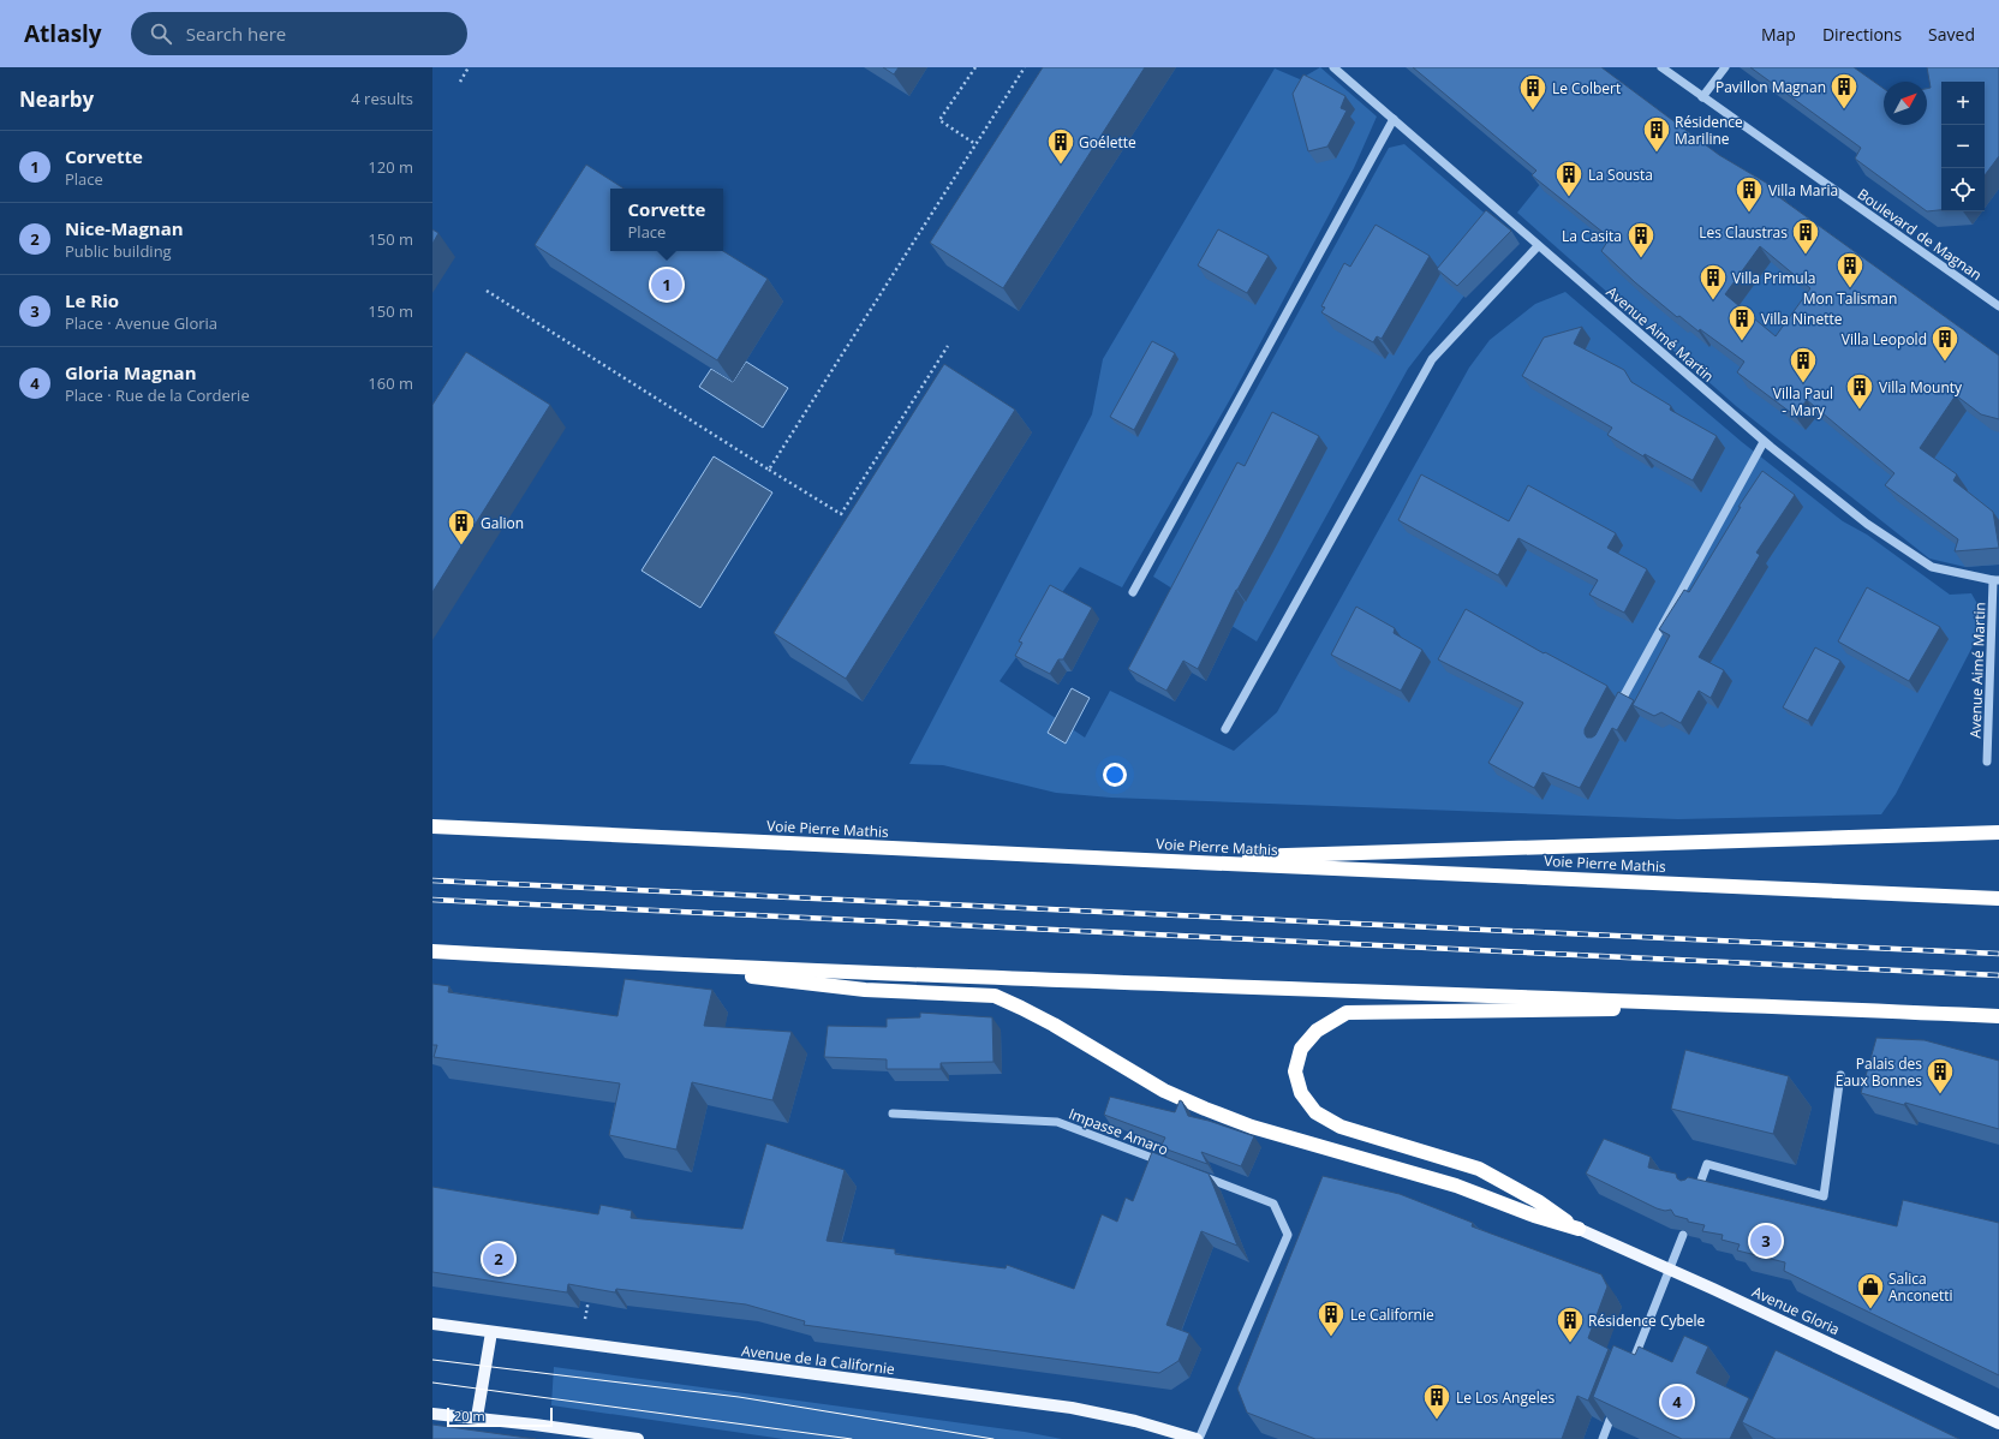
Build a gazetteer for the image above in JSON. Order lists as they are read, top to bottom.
{
  "streets": {
    "highway": ["Voie Pierre Mathis"],
    "main road": ["Avenue Gloria", "Avenue de la Californie"],
    "street": ["Boulevard de Magnan", "Avenue Aimé Martin", "Impasse Amaro"]
  },
  "places": {
    "building": [
      "Pavillon Magnan",
      "Le Colbert",
      "Résidence Mariline",
      "Goélette",
      "La Sousta",
      "Villa Maria",
      "Les Claustras",
      "La Casita",
      "Mon Talisman",
      "Villa Primula",
      "Villa Ninette",
      "Villa Leopold",
      "Villa Paul - Mary",
      "Villa Mounty",
      "Galion",
      "Palais des Eaux Bonnes",
      "Le Californie",
      "Résidence Cybele",
      "Le Los Angeles"
    ],
    "shop": ["Salica Anconetti"]
  },
  "scale_bar": "20 m",
  "north": "top right",
  "page": {
    "header": "Atlasly",
    "search": "Search here",
    "nav": ["Map", "Directions", "Saved"],
    "heading": ["Nearby", "4 results"],
    "map_buttons": ["+", "−"],
    "list": [
      {
        "mark": "1",
        "name": "Corvette",
        "note": "Place",
        "value": "120 m"
      },
      {
        "mark": "2",
        "name": "Nice-Magnan",
        "note": "Public building",
        "value": "150 m"
      },
      {
        "mark": "3",
        "name": "Le Rio",
        "note": "Place · Avenue Gloria",
        "value": "150 m"
      },
      {
        "mark": "4",
        "name": "Gloria Magnan",
        "note": "Place · Rue de la Corderie",
        "value": "160 m"
      }
    ],
    "popup": ["Corvette", "Place"],
    "pins": [
      "1",
      "3",
      "2",
      "4"
    ],
    "scale": "20 m"
  }
}
